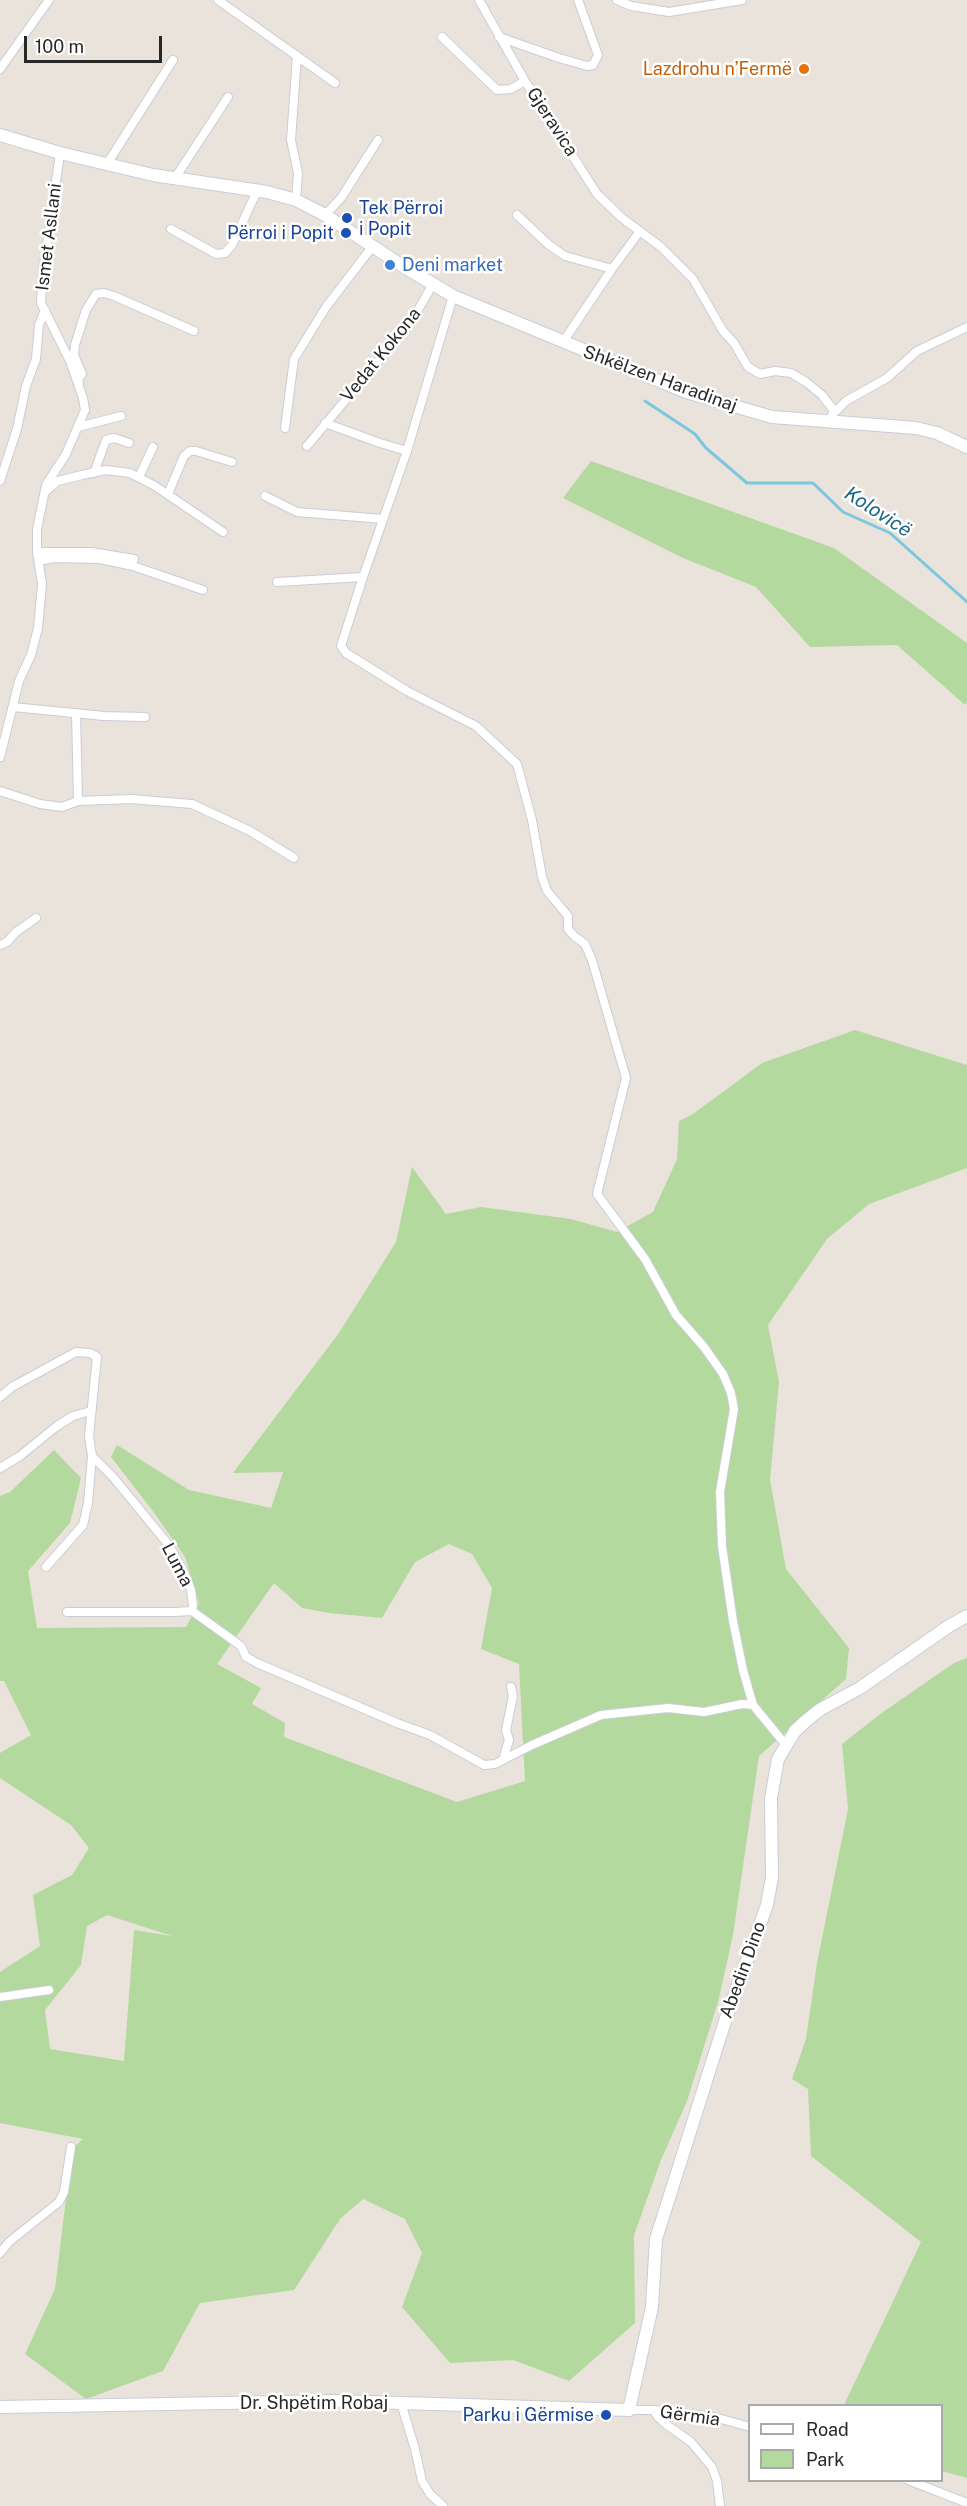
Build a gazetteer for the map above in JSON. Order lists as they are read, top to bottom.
{
  "streets": {
    "street": [
      "Gjeravica",
      "Ismet Asllani",
      "Vedat Kokona",
      "Shkëlzen Haradinaj",
      "Luma",
      "Abedin Dino",
      "Dr. Shpëtim Robaj",
      "Gërmia"
    ]
  },
  "crossings": [
    ["Ismet Asllani", "Shkëlzen Haradinaj"],
    ["Vedat Kokona", "Shkëlzen Haradinaj"],
    ["Abedin Dino", "Dr. Shpëtim Robaj"],
    ["Abedin Dino", "Gërmia"],
    ["Dr. Shpëtim Robaj", "Gërmia"]
  ],
  "water": ["Kolovicë"],
  "places": [
    "Lazdrohu n’Fermë",
    "Tek Përroi i Popit",
    "Përroi i Popit",
    "Deni market",
    "Parku i Gërmise"
  ],
  "legend": ["Road", "Park"],
  "scale_bar": "100 m"
}
